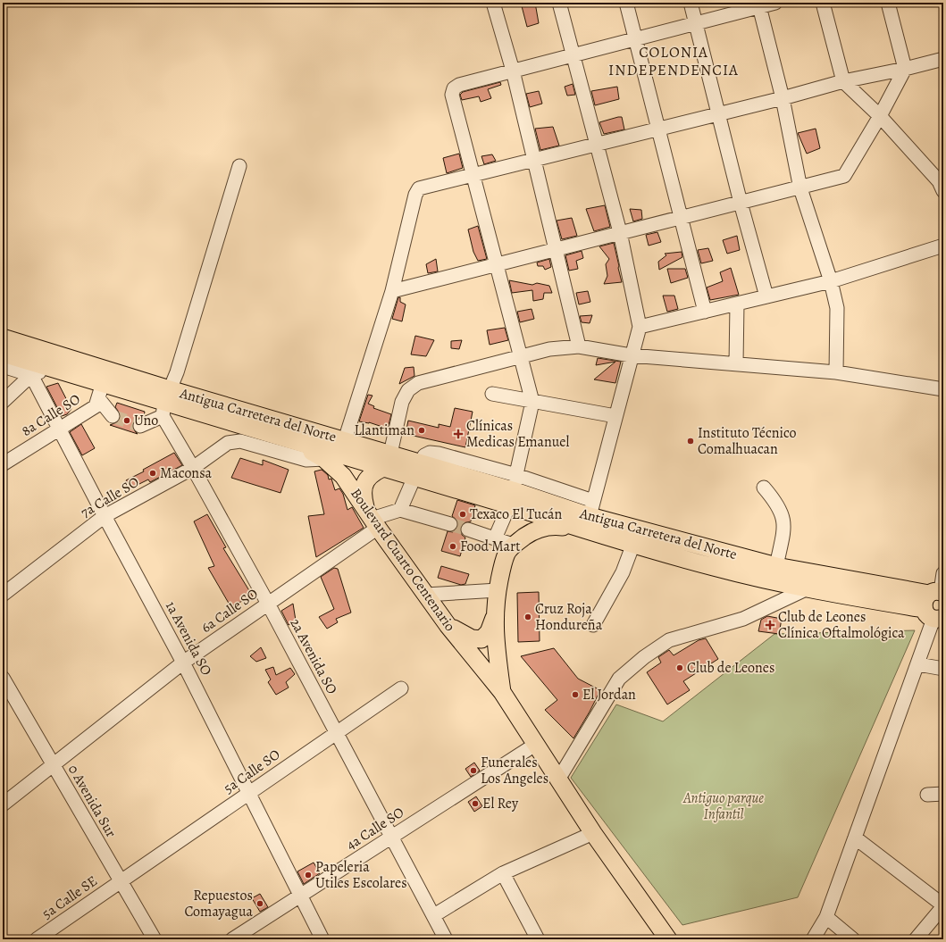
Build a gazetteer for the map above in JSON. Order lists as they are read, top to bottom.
{
  "streets": {
    "main road": ["Antigua Carretera del Norte", "Boulevard Cuarto Centenario"],
    "street": [
      "8a Calle SO",
      "7a Calle SO",
      "6a Calle SO",
      "1a Avenida SO",
      "2a Avenida SO",
      "5a Calle SO",
      "0 Avenida Sur",
      "4a Calle SO",
      "5a Calle SE"
    ]
  },
  "crossings": [
    ["8a Calle SO", "Antigua Carretera del Norte"],
    ["8a Calle SO", "1a Avenida SO"],
    ["Antigua Carretera del Norte", "Boulevard Cuarto Centenario"],
    ["Antigua Carretera del Norte", "2a Avenida SO"],
    ["7a Calle SO", "Boulevard Cuarto Centenario"],
    ["7a Calle SO", "1a Avenida SO"],
    ["7a Calle SO", "2a Avenida SO"],
    ["Boulevard Cuarto Centenario", "6a Calle SO"],
    ["Boulevard Cuarto Centenario", "4a Calle SO"],
    ["6a Calle SO", "1a Avenida SO"],
    ["6a Calle SO", "2a Avenida SO"],
    ["6a Calle SO", "0 Avenida Sur"],
    ["1a Avenida SO", "5a Calle SO"],
    ["1a Avenida SO", "4a Calle SO"],
    ["2a Avenida SO", "5a Calle SO"],
    ["2a Avenida SO", "4a Calle SO"],
    ["5a Calle SO", "0 Avenida Sur"],
    ["5a Calle SO", "5a Calle SE"],
    ["0 Avenida Sur", "5a Calle SE"]
  ],
  "districts": ["COLONIA INDEPENDENCIA"],
  "parks": ["Antiguo parque Infantil"],
  "places": {
    "other": [
      "Uno",
      "Llantiman",
      "Instituto Técnico Comalhuacan",
      "Maconsa",
      "Texaco El Tucán",
      "Food Mart",
      "Cruz Roja Hondureña",
      "Club de Leones",
      "El Jordan",
      "Funerales Los Angeles",
      "El Rey",
      "Papeleria Utiles Escolares",
      "Repuestos Comayagua"
    ],
    "health": ["Clínicas Medicas Emanuel", "Club de Leones Clínica Oftalmológica"]
  }
}
